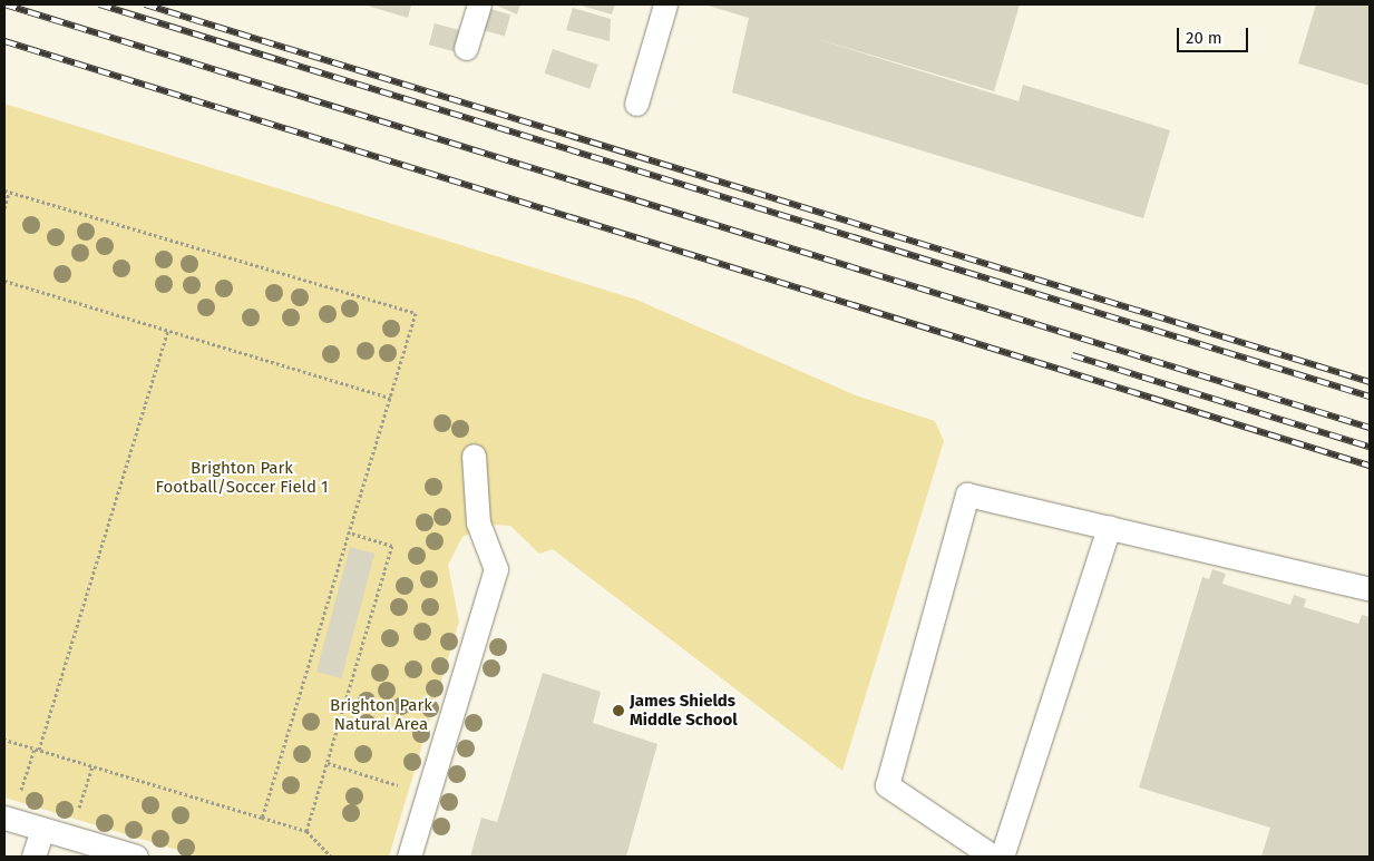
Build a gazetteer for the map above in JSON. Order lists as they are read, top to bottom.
{
  "parks": ["Brighton Park Football/Soccer Field 1", "Brighton Park Natural Area"],
  "places": ["James Shields Middle School"],
  "scale_bar": "20 m"
}
